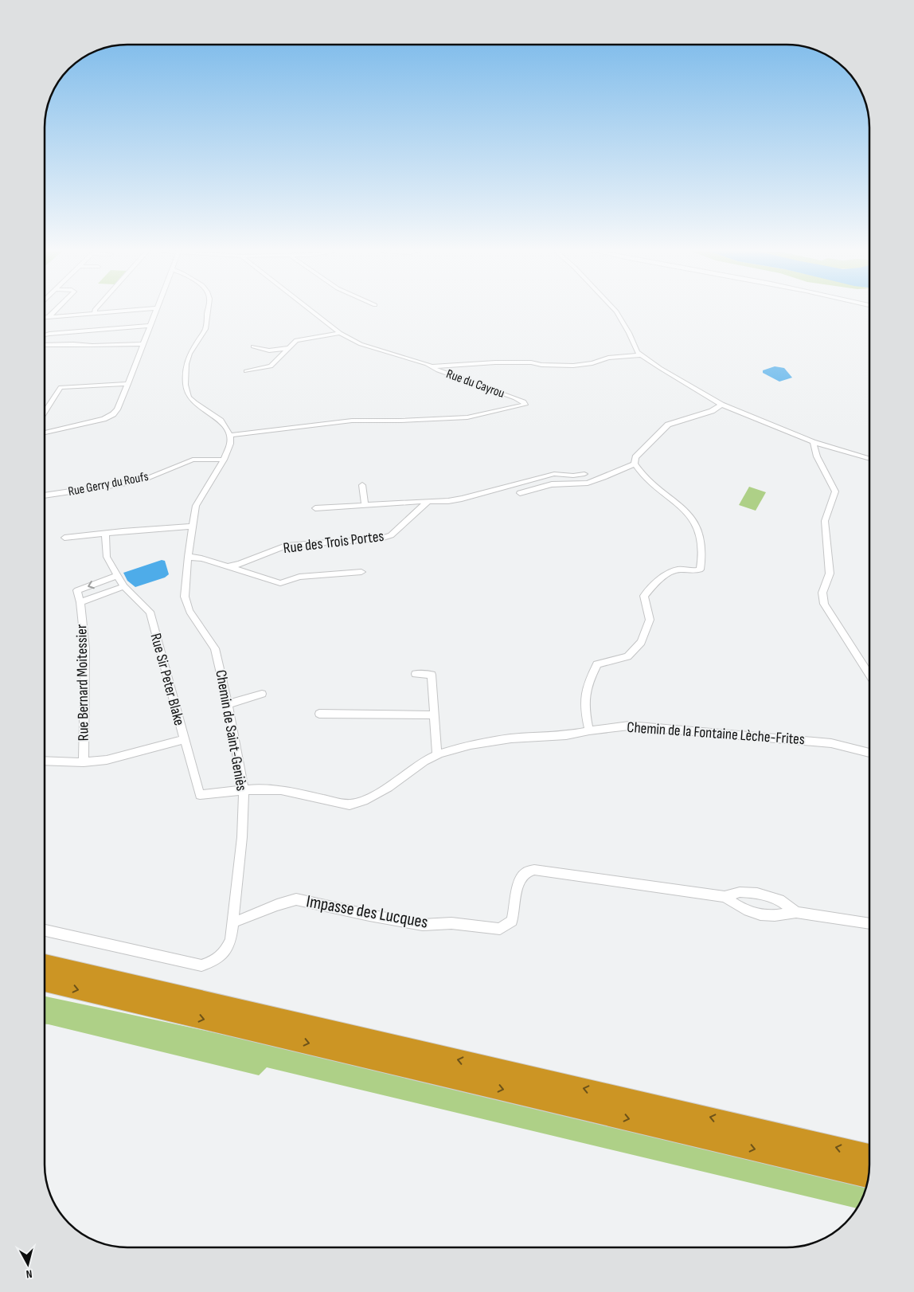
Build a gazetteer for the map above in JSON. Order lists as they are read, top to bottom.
{
  "streets": {
    "street": [
      "Rue du Cayrou",
      "Rue Gerry du Roufs",
      "Rue des Trois Portes",
      "Rue Sir Peter Blake",
      "Rue Bernard Moitessier",
      "Chemin de Saint-Geniès",
      "Chemin de la Fontaine Lèche-Frites",
      "Impasse des Lucques"
    ]
  },
  "crossings": [
    ["Rue du Cayrou", "Chemin de Saint-Geniès"],
    ["Rue Gerry du Roufs", "Chemin de Saint-Geniès"],
    ["Rue des Trois Portes", "Chemin de Saint-Geniès"],
    ["Rue Sir Peter Blake", "Chemin de Saint-Geniès"],
    ["Rue Sir Peter Blake", "Chemin de la Fontaine Lèche-Frites"],
    ["Chemin de Saint-Geniès", "Chemin de la Fontaine Lèche-Frites"],
    ["Chemin de Saint-Geniès", "Impasse des Lucques"]
  ],
  "north": "bottom"
}
